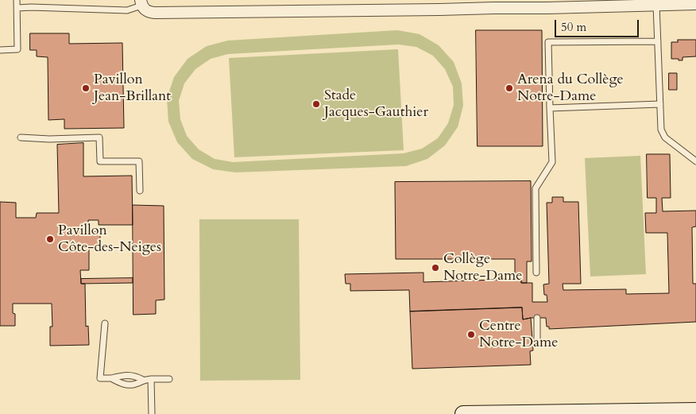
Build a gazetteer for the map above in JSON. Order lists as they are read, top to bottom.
{
  "places": [
    "Pavillon Jean-Brillant",
    "Arena du Collège Notre-Dame",
    "Stade Jacques-Gauthier",
    "Pavillon Côte-des-Neiges",
    "Collège Notre-Dame",
    "Centre Notre-Dame"
  ],
  "scale_bar": "50 m"
}
